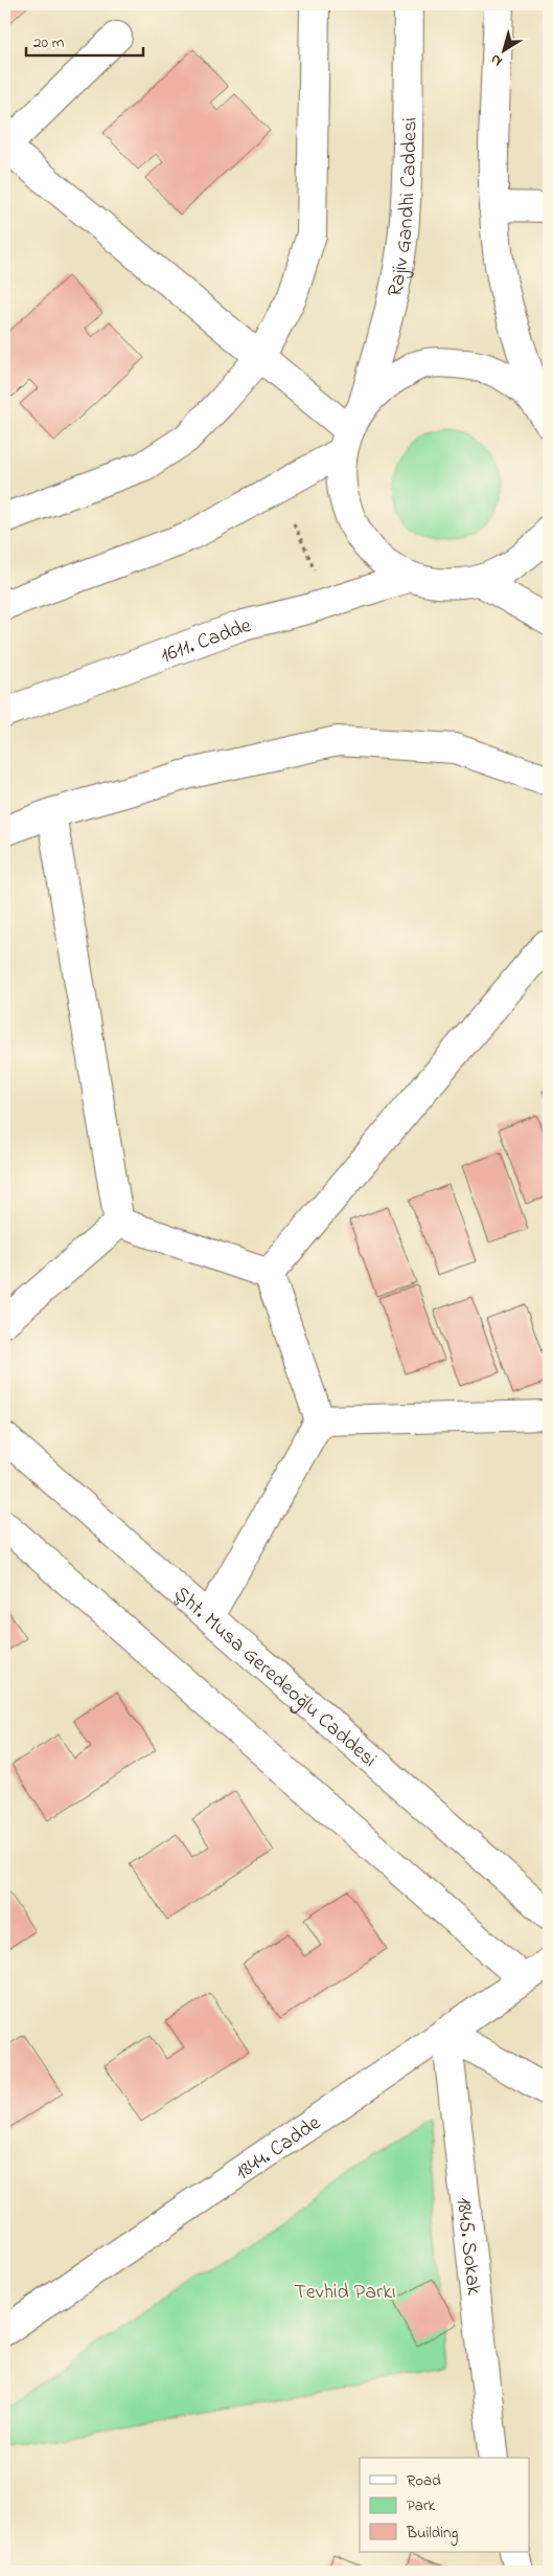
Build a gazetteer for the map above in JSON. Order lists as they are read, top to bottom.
{
  "streets": {
    "street": [
      "Rajiv Gandhi Caddesi",
      "1611. Cadde",
      "Şht. Musa Geredeoğlu Caddesi",
      "1844. Cadde",
      "1845. Sokak"
    ]
  },
  "crossings": [
    ["Rajiv Gandhi Caddesi", "1611. Cadde"],
    ["1844. Cadde", "1845. Sokak"]
  ],
  "parks": ["Tevhid Parkı"],
  "legend": ["Road", "Park", "Building"],
  "scale_bar": "20 m",
  "north": "bottom left"
}
